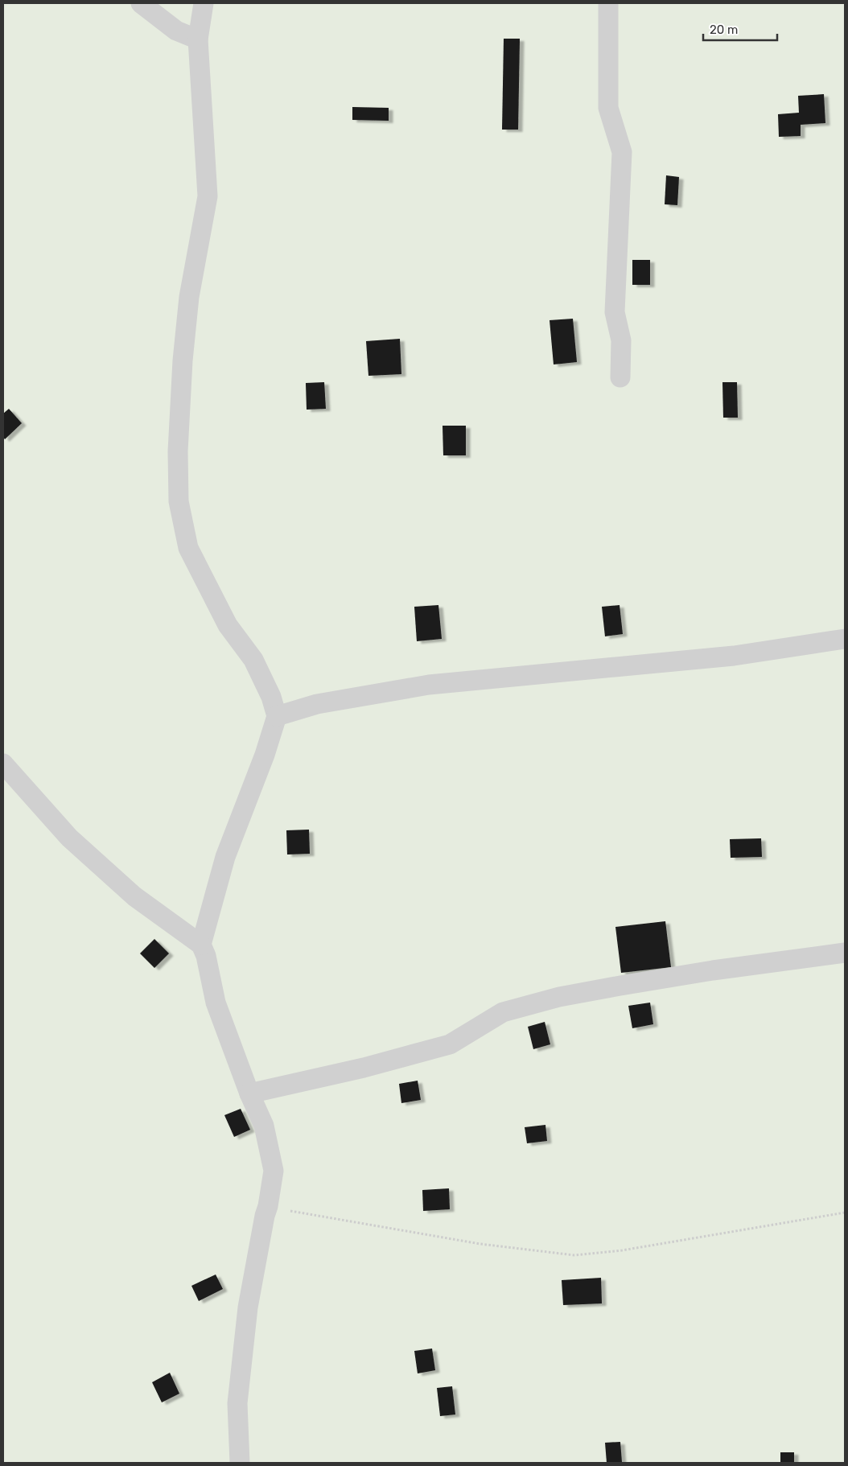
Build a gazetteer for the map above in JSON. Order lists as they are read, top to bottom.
{
  "scale_bar": "20 m"
}
